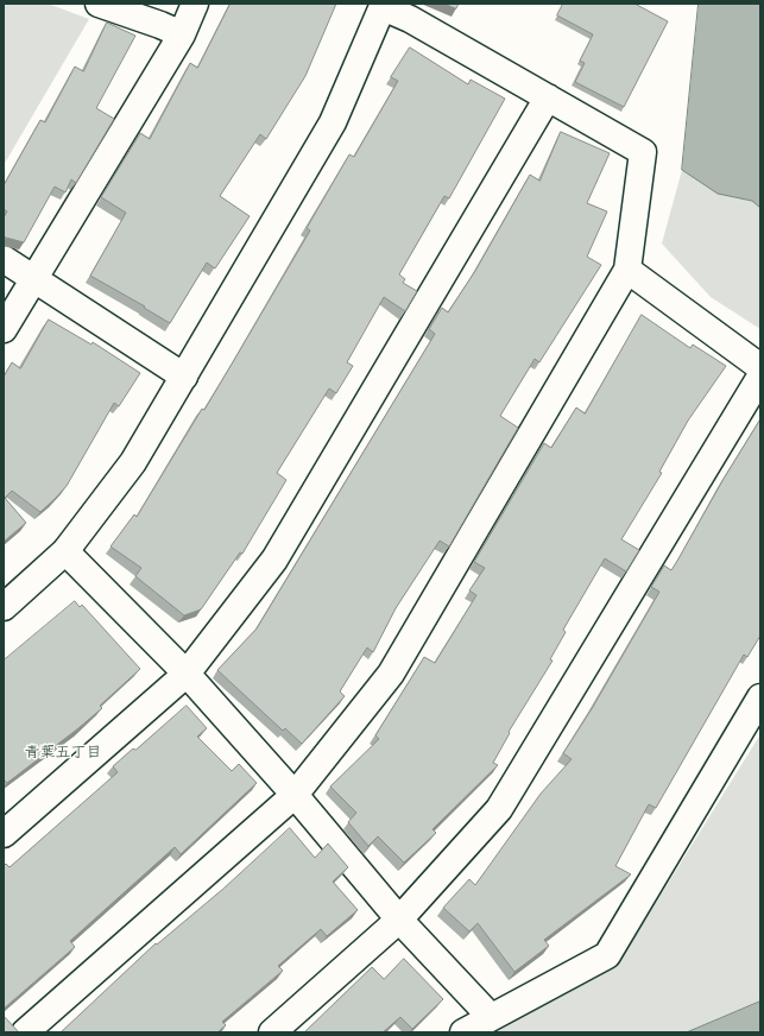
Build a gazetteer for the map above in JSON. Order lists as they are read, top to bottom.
{
  "districts": ["青葉五丁目"]
}
